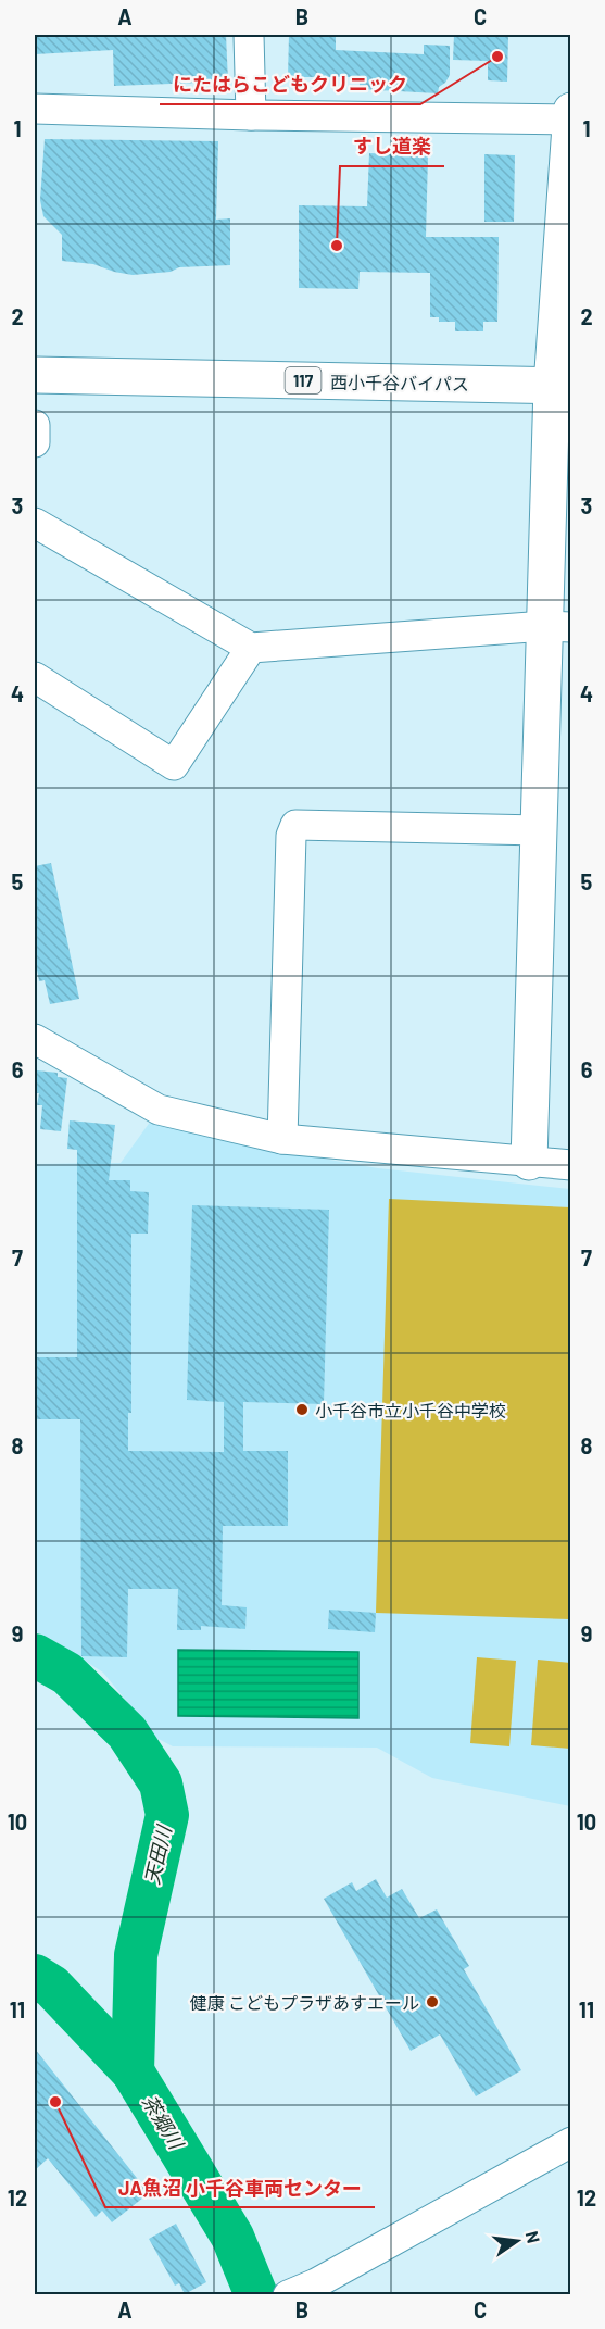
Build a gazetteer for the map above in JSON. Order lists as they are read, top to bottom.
{
  "streets": {
    "main road": ["117", "西小千谷バイパス"]
  },
  "water": ["天田川", "茶郷川"],
  "places": [
    "にたはらこどもクリニック",
    "すし道楽",
    "小千谷市立小千谷中学校",
    "健康 こどもプラザあすエール",
    "JA魚沼 小千谷車両センター"
  ],
  "north": "right",
  "grid": {
    "columns": ["A", "B", "C"],
    "rows": [
      "1",
      "2",
      "3",
      "4",
      "5",
      "6",
      "7",
      "8",
      "9",
      "10",
      "11",
      "12"
    ]
  }
}
